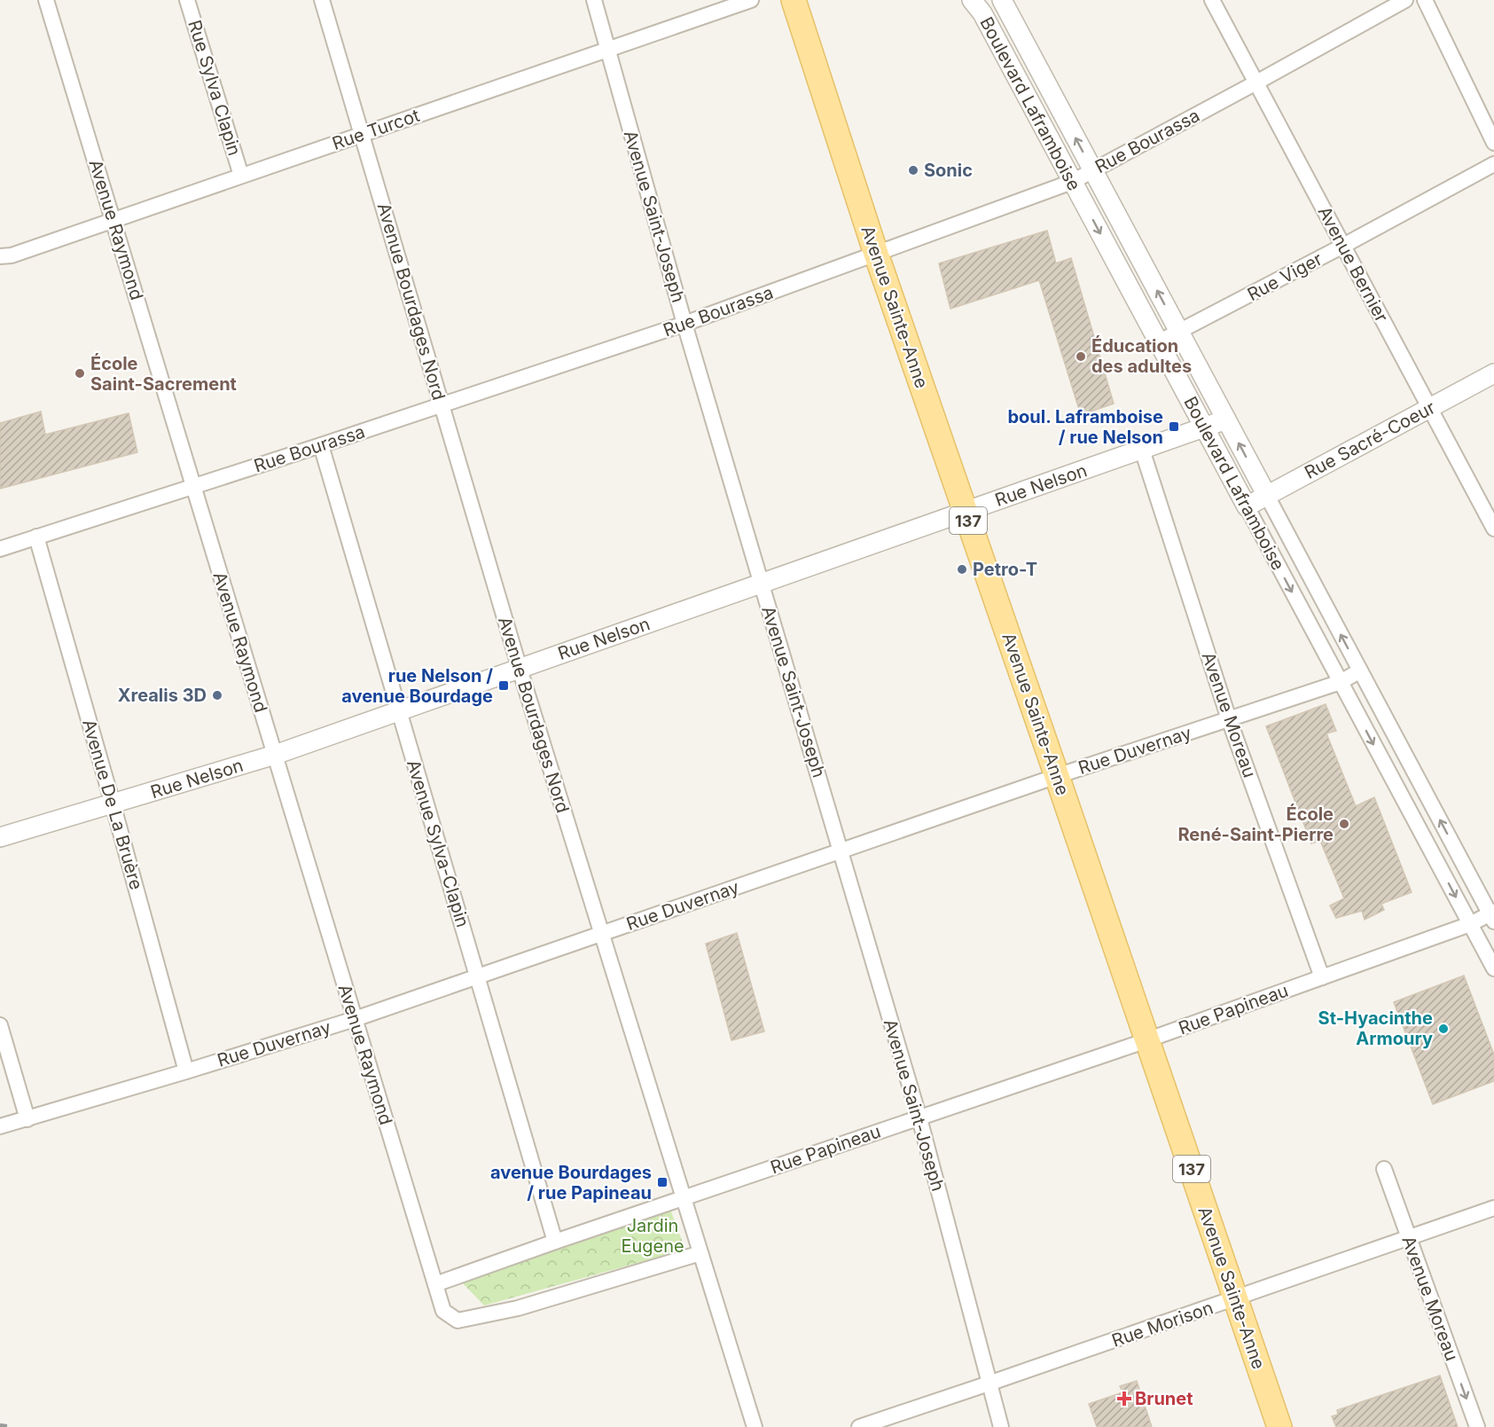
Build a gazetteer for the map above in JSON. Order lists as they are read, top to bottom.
{
  "streets": {
    "main road": ["Avenue Sainte-Anne", "137"],
    "street": [
      "Rue Sylva Clapin",
      "Boulevard Laframboise",
      "Rue Turcot",
      "Rue Bourassa",
      "Avenue Saint-Joseph",
      "Avenue Raymond",
      "Avenue Bernier",
      "Rue Viger",
      "Avenue Bourdages Nord",
      "Rue Sacré-Coeur",
      "Rue Nelson",
      "Avenue Moreau",
      "Rue Duvernay",
      "Avenue De La Bruère",
      "Avenue Sylva-Clapin",
      "Rue Papineau",
      "Rue Morison"
    ]
  },
  "crossings": [
    ["Rue Sylva Clapin", "Rue Turcot"],
    ["Boulevard Laframboise", "Rue Bourassa"],
    ["Boulevard Laframboise", "Rue Viger"],
    ["Boulevard Laframboise", "Rue Sacré-Coeur"],
    ["Boulevard Laframboise", "Rue Nelson"],
    ["Boulevard Laframboise", "Rue Duvernay"],
    ["Boulevard Laframboise", "Rue Papineau"],
    ["Rue Turcot", "Avenue Saint-Joseph"],
    ["Rue Turcot", "Avenue Raymond"],
    ["Rue Turcot", "Avenue Bourdages Nord"],
    ["Rue Bourassa", "Avenue Saint-Joseph"],
    ["Rue Bourassa", "Avenue Raymond"],
    ["Rue Bourassa", "Avenue Bernier"],
    ["Rue Bourassa", "Avenue Bourdages Nord"],
    ["Rue Bourassa", "Avenue Sainte-Anne"],
    ["Rue Bourassa", "Avenue De La Bruère"],
    ["Rue Bourassa", "Avenue Sylva-Clapin"],
    ["Avenue Saint-Joseph", "Rue Nelson"],
    ["Avenue Saint-Joseph", "Rue Duvernay"],
    ["Avenue Saint-Joseph", "Rue Papineau"],
    ["Avenue Saint-Joseph", "Rue Morison"],
    ["Avenue Raymond", "Rue Nelson"],
    ["Avenue Raymond", "Rue Duvernay"],
    ["Avenue Raymond", "Rue Papineau"],
    ["Avenue Bernier", "Rue Viger"],
    ["Avenue Bernier", "Rue Sacré-Coeur"],
    ["Avenue Bourdages Nord", "Rue Nelson"],
    ["Avenue Bourdages Nord", "Rue Duvernay"],
    ["Avenue Bourdages Nord", "Rue Papineau"],
    ["Avenue Sainte-Anne", "Rue Nelson"],
    ["Avenue Sainte-Anne", "Rue Duvernay"],
    ["Avenue Sainte-Anne", "Rue Papineau"],
    ["Avenue Sainte-Anne", "Rue Morison"],
    ["Rue Nelson", "Avenue Moreau"],
    ["Rue Nelson", "Avenue De La Bruère"],
    ["Rue Nelson", "Avenue Sylva-Clapin"],
    ["Avenue Moreau", "Rue Duvernay"],
    ["Avenue Moreau", "Rue Papineau"],
    ["Avenue Moreau", "Rue Morison"],
    ["Rue Duvernay", "Avenue De La Bruère"],
    ["Rue Duvernay", "Avenue Sylva-Clapin"],
    ["Avenue Sylva-Clapin", "Rue Papineau"]
  ],
  "parks": ["Jardin Eugene"],
  "places": {
    "other": [
      "Sonic",
      "Éducation des adultes",
      "École Saint-Sacrement",
      "Petro-T",
      "Xrealis 3D",
      "École René-Saint-Pierre",
      "St-Hyacinthe Armoury"
    ],
    "transit": ["boul. Laframboise / rue Nelson", "rue Nelson / avenue Bourdage", "avenue Bourdages / rue Papineau"],
    "health": ["Brunet"]
  }
}
